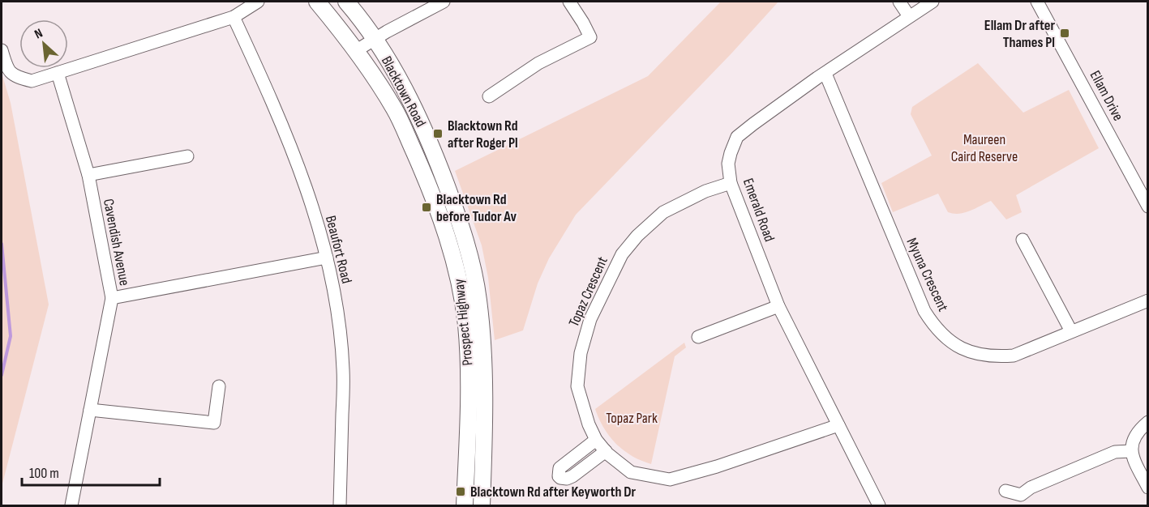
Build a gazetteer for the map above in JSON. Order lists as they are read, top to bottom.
{
  "streets": {
    "main road": ["Blacktown Road", "Prospect Highway"],
    "street": [
      "Ellam Drive",
      "Emerald Road",
      "Cavendish Avenue",
      "Beaufort Road",
      "Myuna Crescent",
      "Topaz Crescent"
    ]
  },
  "crossings": [
    ["Emerald Road", "Myuna Crescent"],
    ["Emerald Road", "Topaz Crescent"]
  ],
  "parks": ["Maureen Caird Reserve", "Topaz Park"],
  "places": {
    "transit": [
      "Ellam Dr after Thames Pl",
      "Blacktown Rd after Roger Pl",
      "Blacktown Rd before Tudor Av",
      "Blacktown Rd after Keyworth Dr"
    ]
  },
  "scale_bar": "100 m",
  "north": "top left"
}
